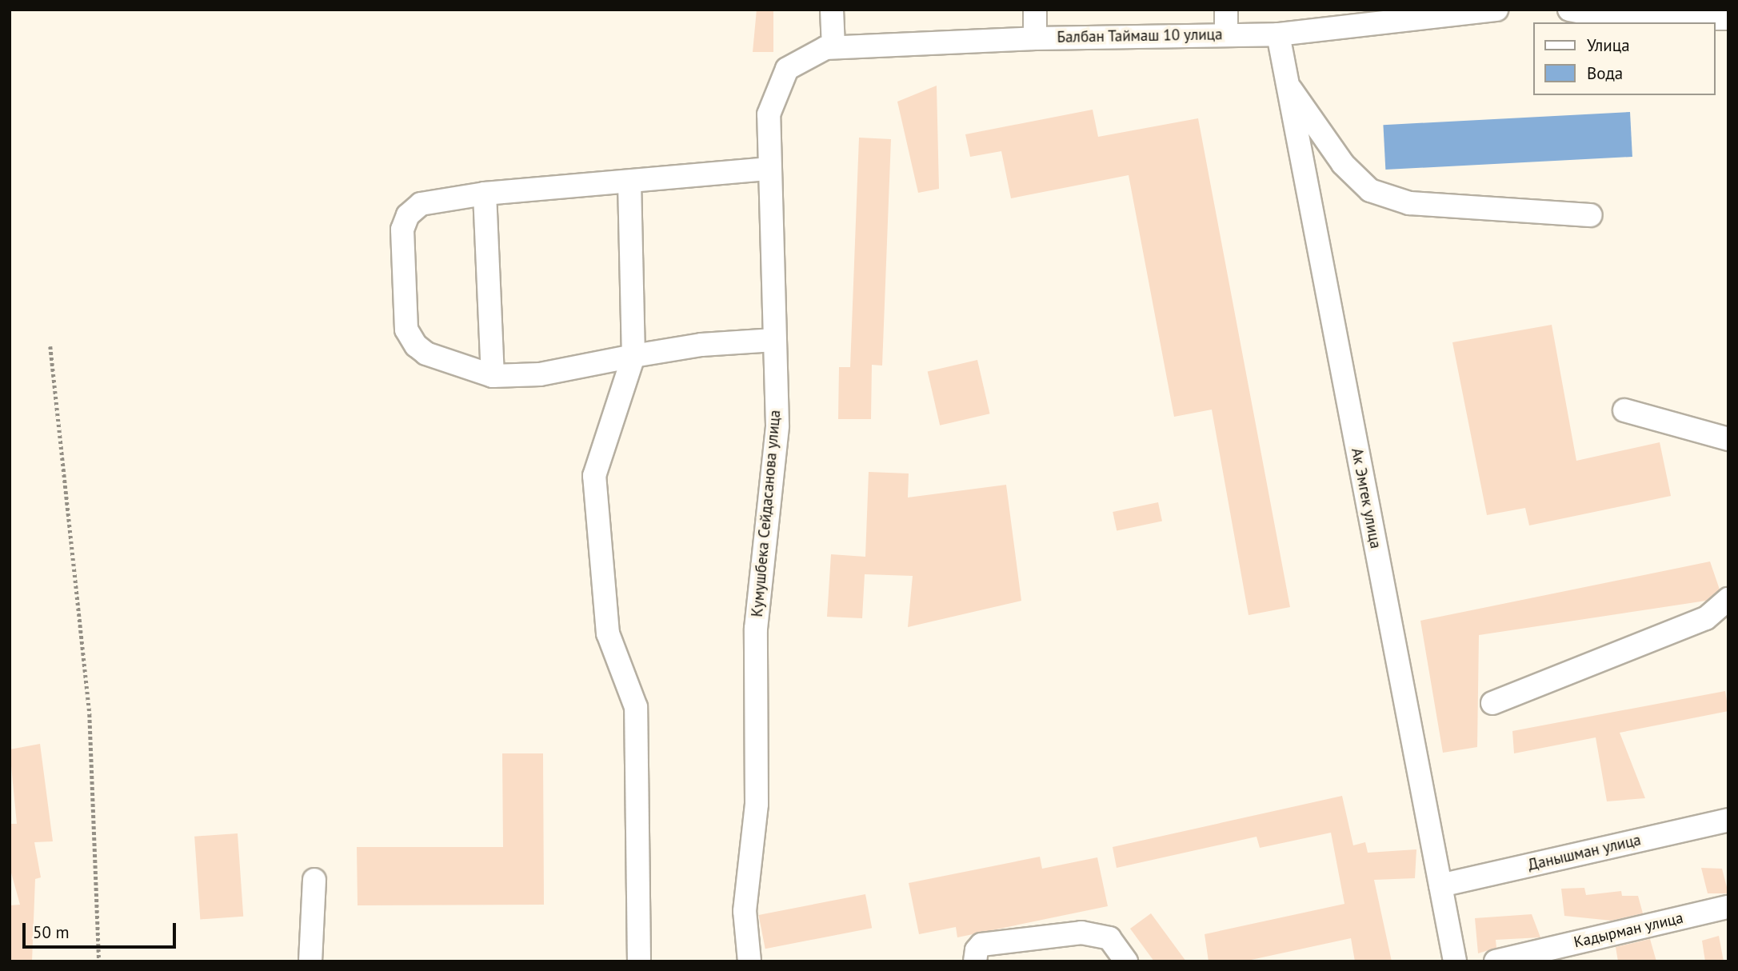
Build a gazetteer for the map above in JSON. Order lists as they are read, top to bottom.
{
  "streets": {
    "street": [
      "Балбан Таймаш 10 улица",
      "Ак Эмгек улица",
      "Кумушбека Сейдасанова улица",
      "Данышман улица",
      "Кадырман улица"
    ]
  },
  "crossings": [
    ["Балбан Таймаш 10 улица", "Ак Эмгек улица"],
    ["Балбан Таймаш 10 улица", "Кумушбека Сейдасанова улица"],
    ["Ак Эмгек улица", "Данышман улица"]
  ],
  "legend": ["Улица", "Вода"],
  "scale_bar": "50 m"
}
